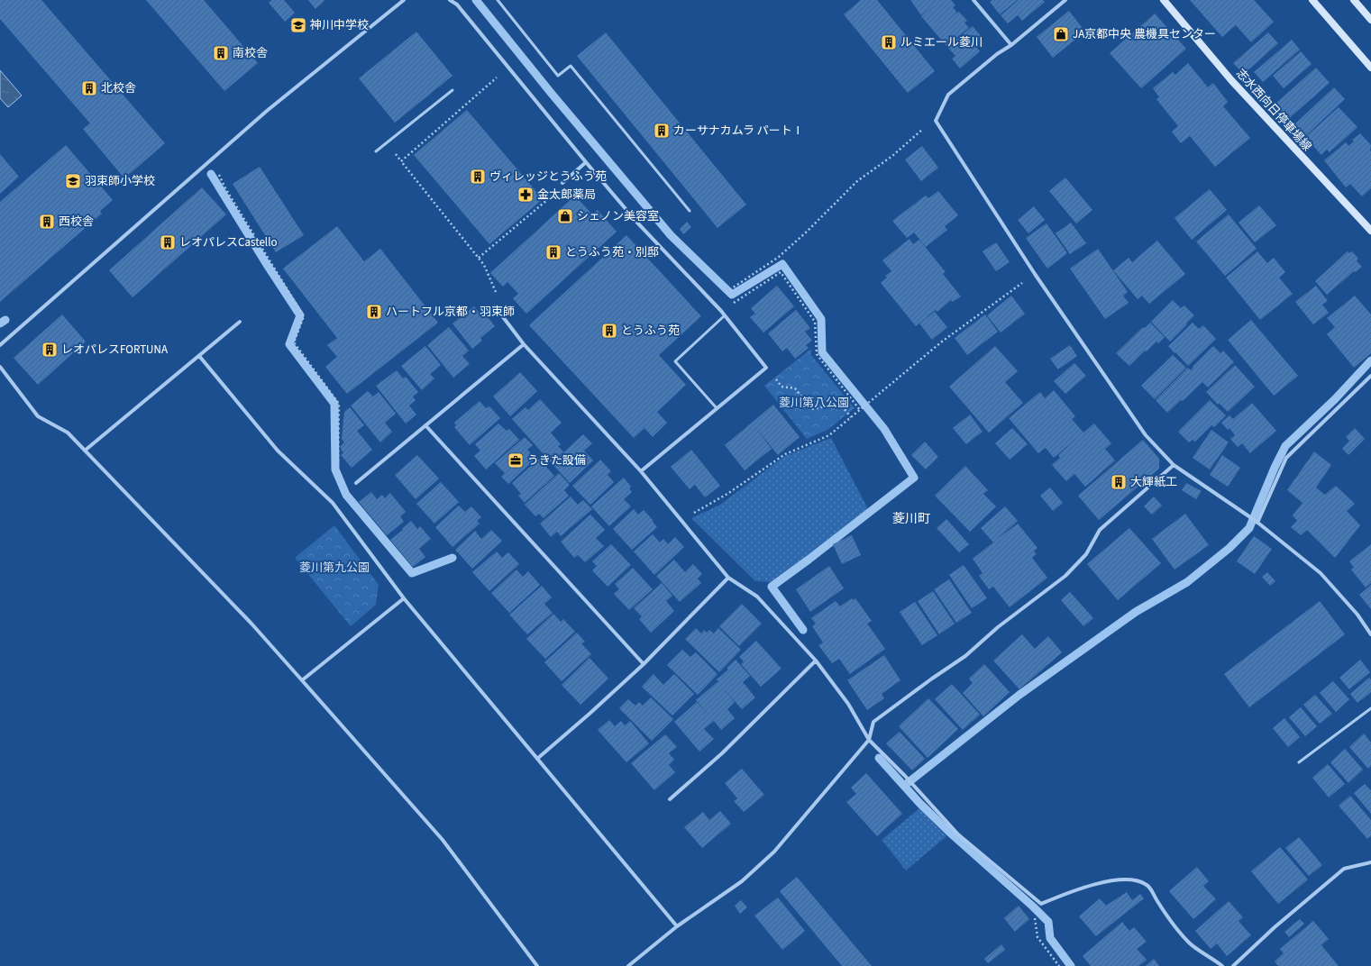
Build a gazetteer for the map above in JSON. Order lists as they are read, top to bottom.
{
  "streets": {
    "main road": ["志水西向日停車場線"]
  },
  "districts": ["菱川町"],
  "parks": ["菱川第八公園", "菱川第九公園"],
  "places": {
    "school or university": ["神川中学校", "羽束師小学校"],
    "shop": ["JA京都中央 農機具センター", "シェノン美容室"],
    "building": [
      "ルミエール菱川",
      "南校舎",
      "北校舎",
      "カーサナカムラ パートⅠ",
      "ヴィレッジとうふう苑",
      "西校舎",
      "レオパレスCastello",
      "とうふう苑・別邸",
      "ハートフル京都・羽束師",
      "とうふう苑",
      "レオパレスFORTUNA",
      "大輝紙工"
    ],
    "pharmacy": ["金太郎薬局"],
    "office": ["うきた設備"]
  }
}
